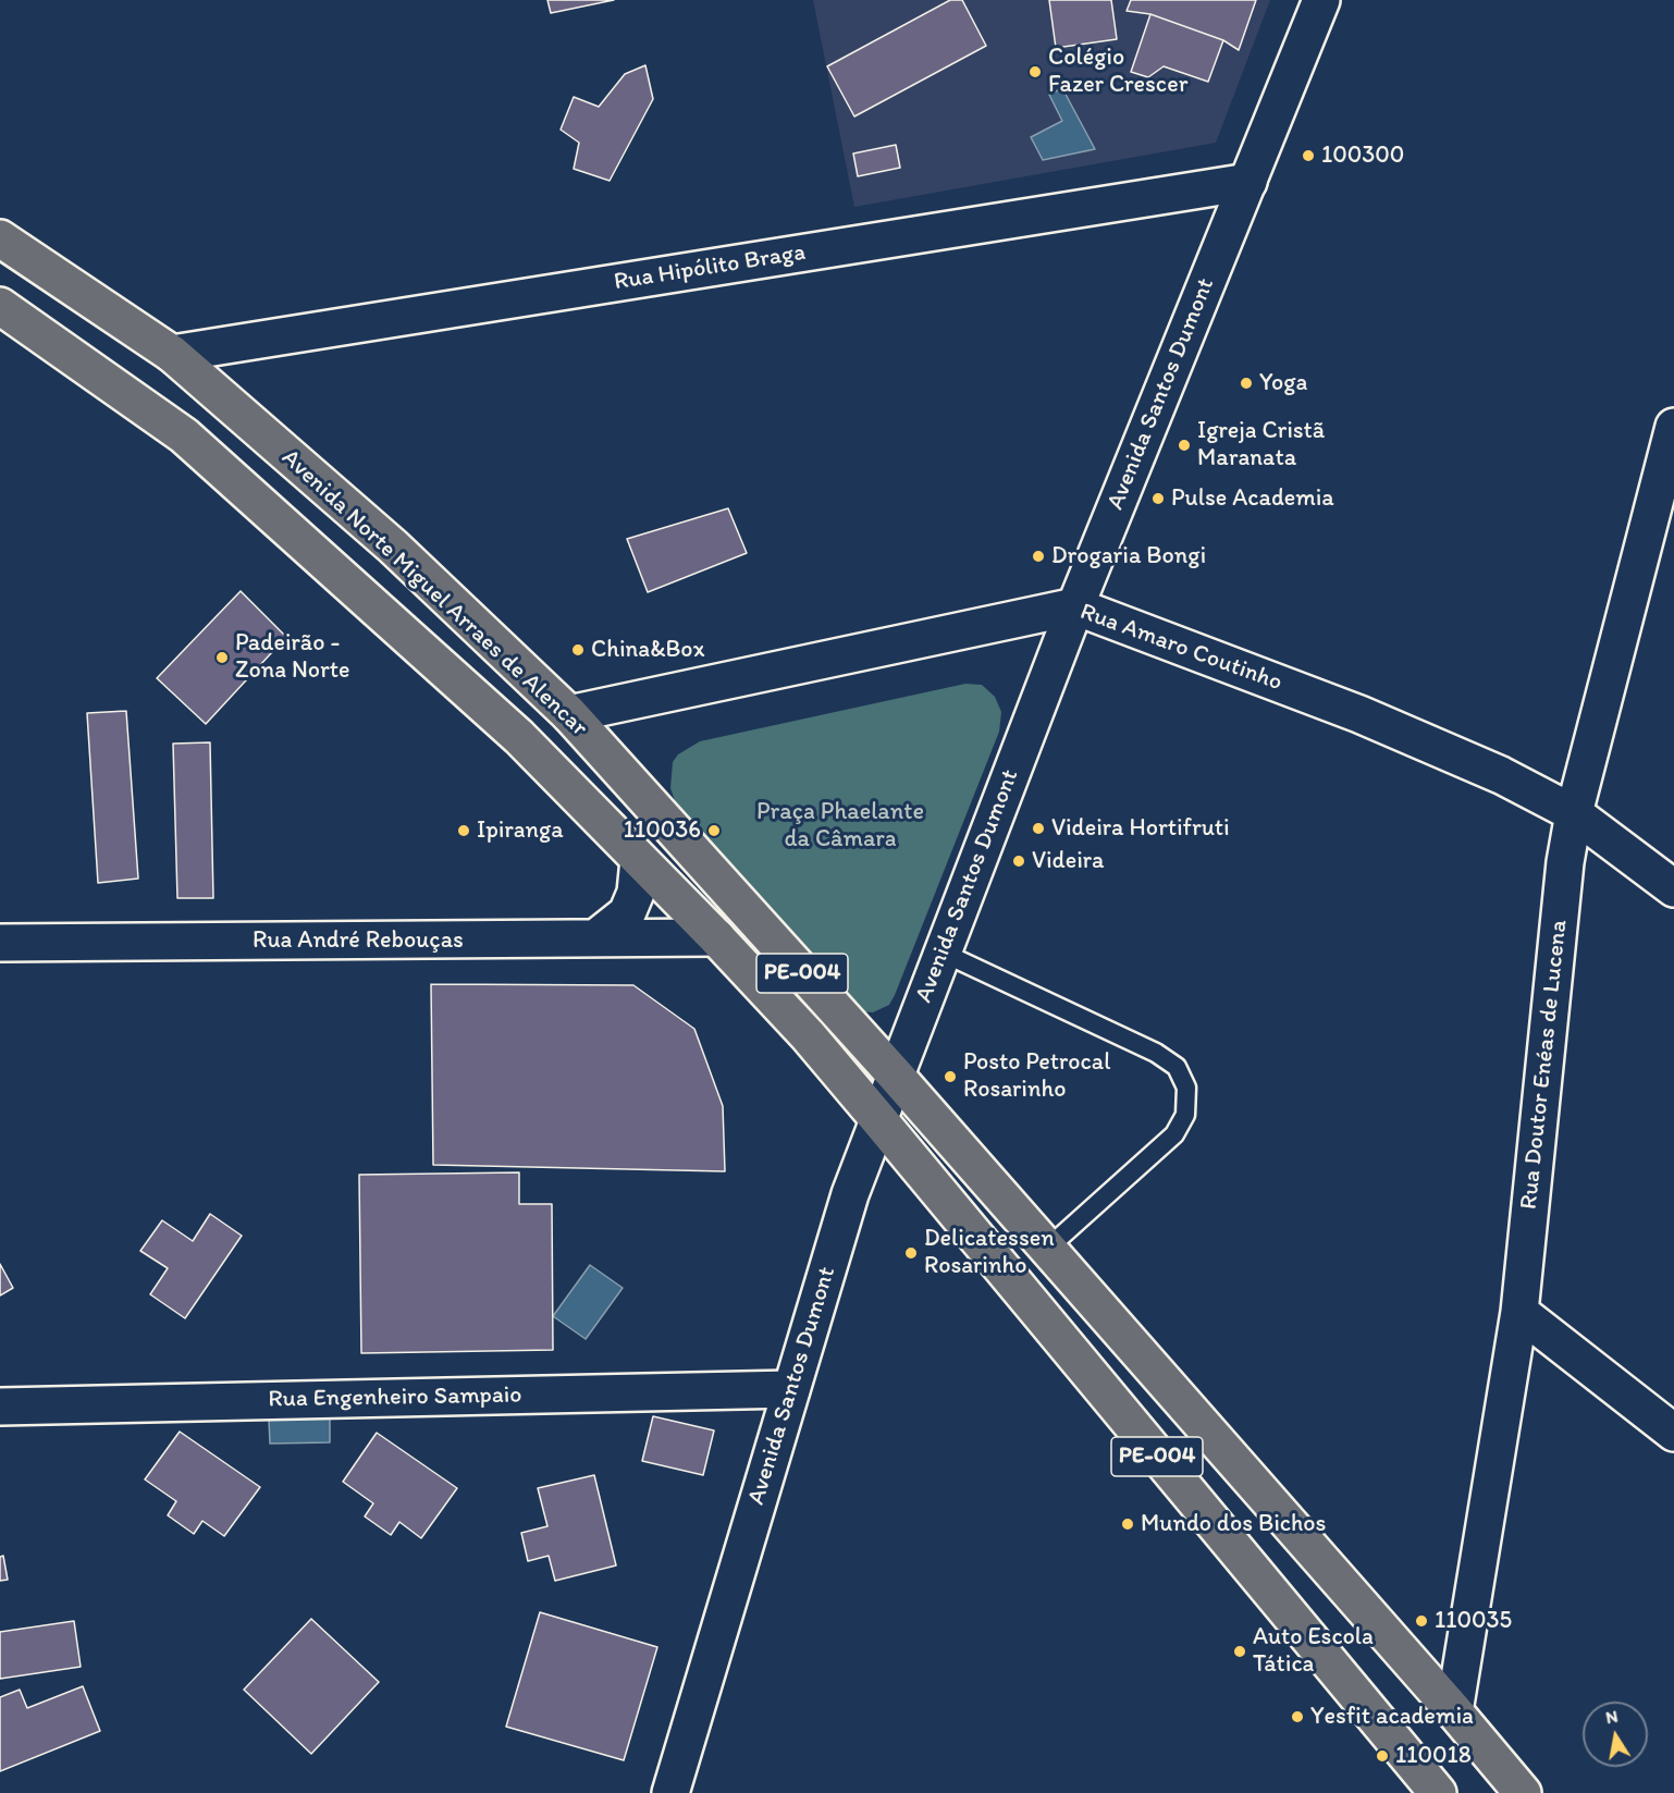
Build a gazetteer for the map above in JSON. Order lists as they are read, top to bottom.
{
  "streets": {
    "main road": ["Avenida Norte Miguel Arraes de Alencar", "PE-004"],
    "street": [
      "Rua Hipólito Braga",
      "Avenida Santos Dumont",
      "Rua Amaro Coutinho",
      "Rua André Rebouças",
      "Rua Doutor Enéas de Lucena",
      "Rua Engenheiro Sampaio"
    ]
  },
  "crossings": [
    ["Rua Hipólito Braga", "Avenida Santos Dumont"],
    ["Rua Hipólito Braga", "Avenida Norte Miguel Arraes de Alencar"],
    ["Avenida Santos Dumont", "Avenida Norte Miguel Arraes de Alencar"],
    ["Avenida Santos Dumont", "Rua Amaro Coutinho"],
    ["Avenida Santos Dumont", "Rua Engenheiro Sampaio"],
    ["Avenida Norte Miguel Arraes de Alencar", "Rua Amaro Coutinho"],
    ["Avenida Norte Miguel Arraes de Alencar", "Rua André Rebouças"],
    ["Avenida Norte Miguel Arraes de Alencar", "Rua Doutor Enéas de Lucena"],
    ["Rua Amaro Coutinho", "Rua Doutor Enéas de Lucena"]
  ],
  "parks": ["Praça Phaelante da Câmara"],
  "places": [
    "Colégio Fazer Crescer",
    "100300",
    "Yoga",
    "Igreja Cristã Maranata",
    "Pulse Academia",
    "Drogaria Bongi",
    "China&Box",
    "Padeirão - Zona Norte",
    "Videira Hortifruti",
    "Ipiranga",
    "110036",
    "Videira",
    "Posto Petrocal Rosarinho",
    "Delicatessen Rosarinho",
    "Mundo dos Bichos",
    "110035",
    "Auto Escola Tática",
    "Yesfit academia",
    "110018"
  ],
  "north": "top"
}
